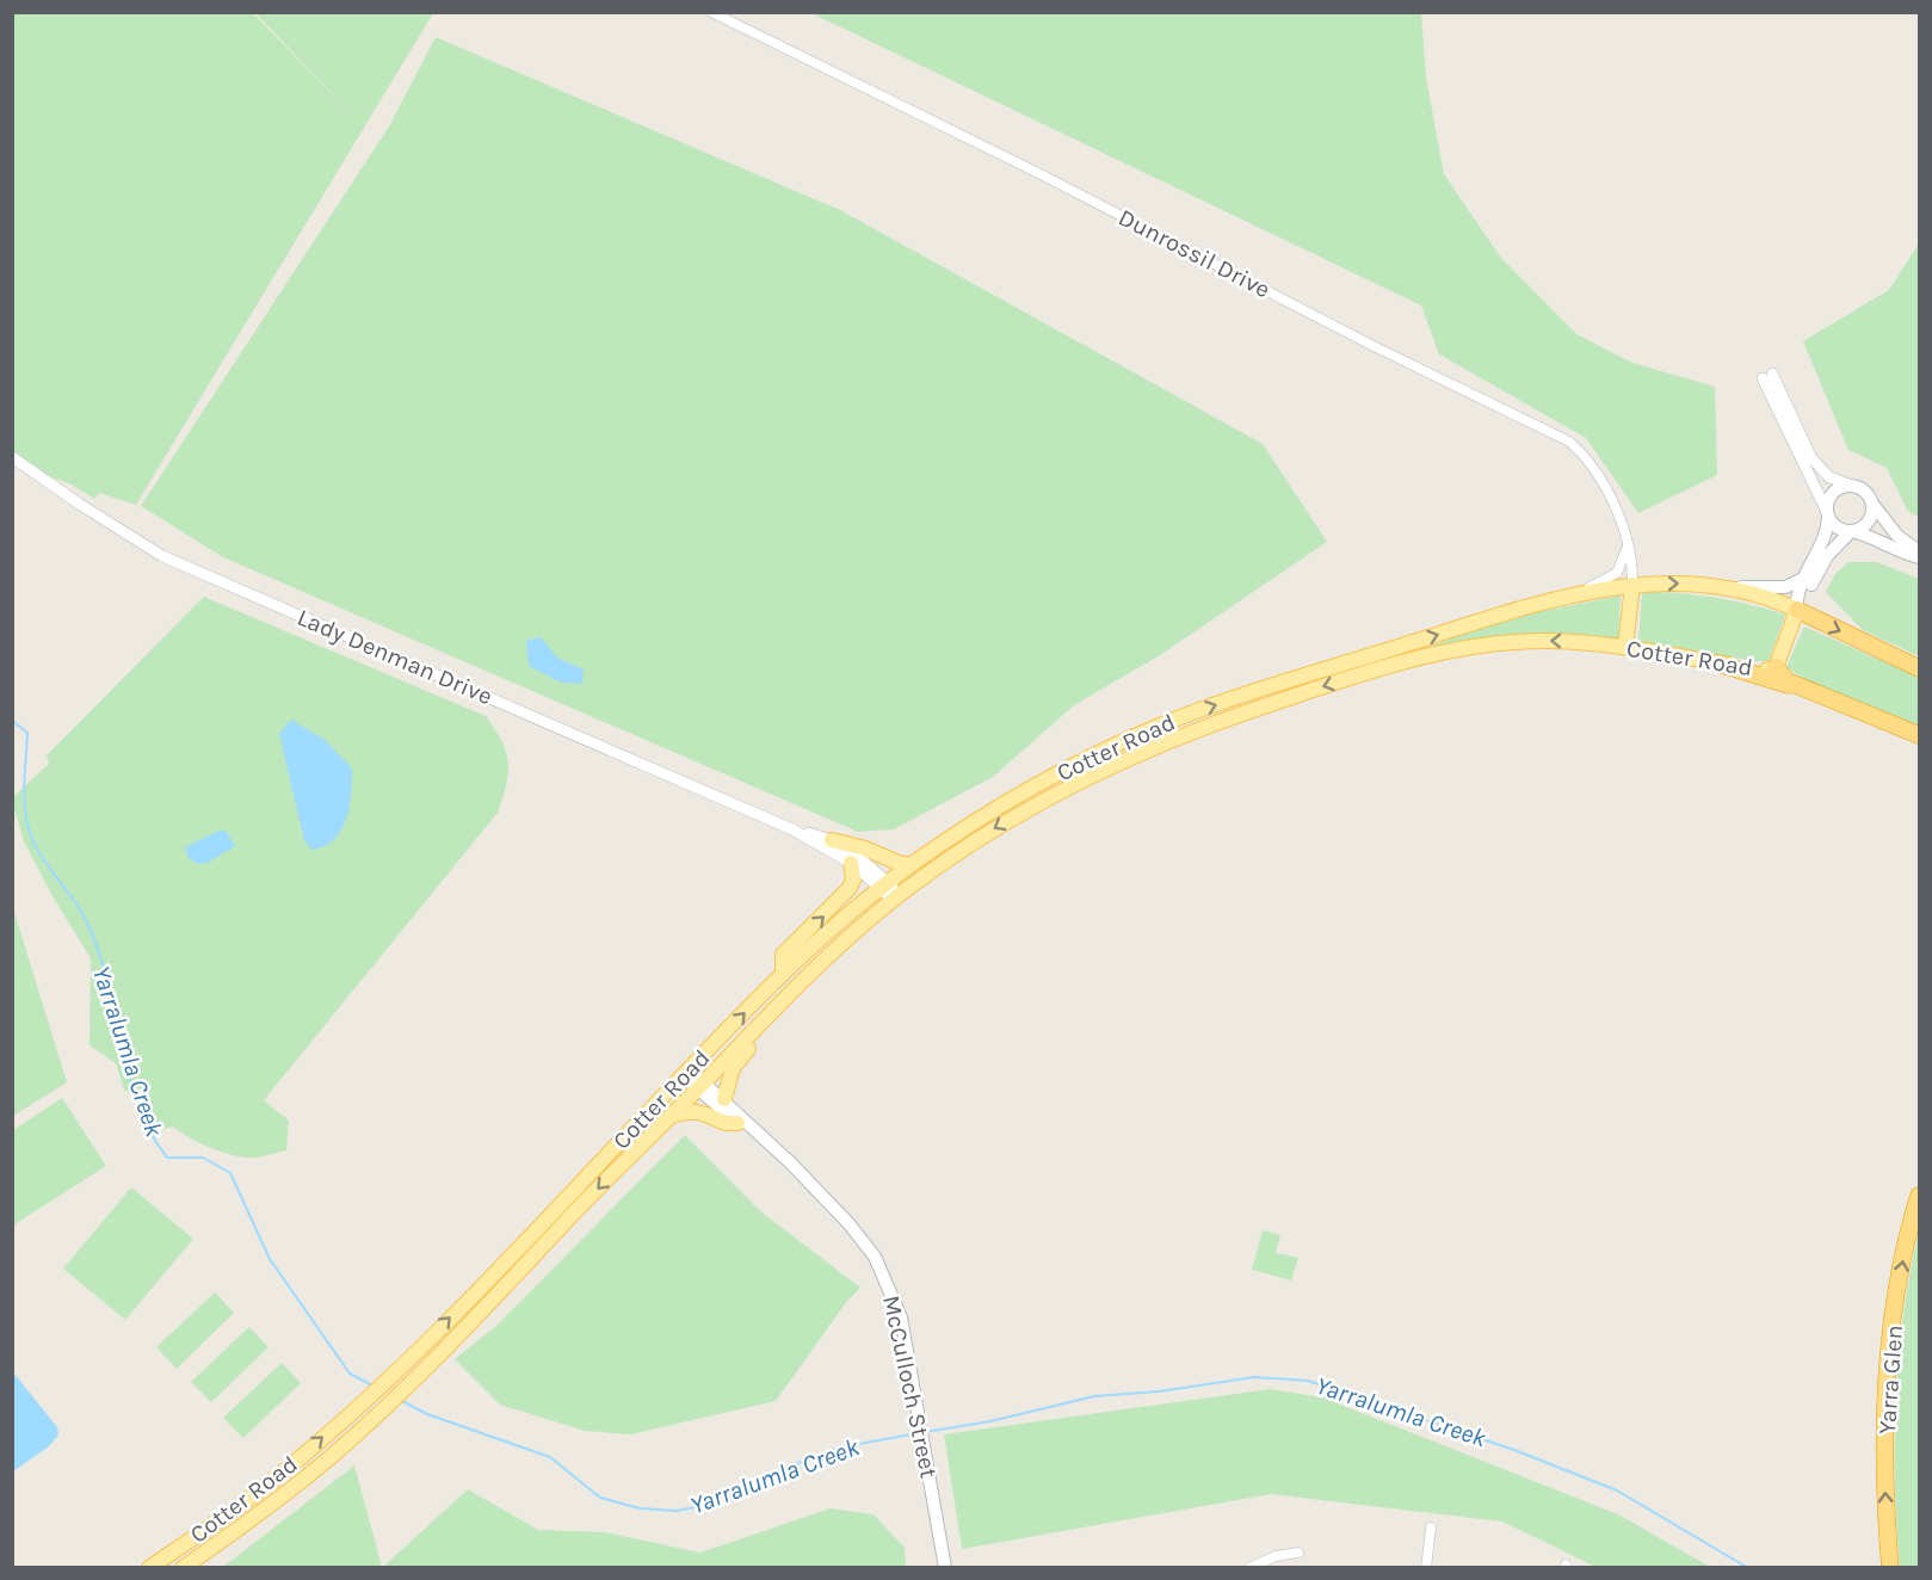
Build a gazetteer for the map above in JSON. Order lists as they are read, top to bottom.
{
  "streets": {
    "highway": ["Yarra Glen"],
    "main road": ["Cotter Road", "McCulloch Street"],
    "street": ["Dunrossil Drive", "Lady Denman Drive"]
  },
  "crossings": [
    ["Dunrossil Drive", "Cotter Road"],
    ["Lady Denman Drive", "Cotter Road"],
    ["Cotter Road", "McCulloch Street"]
  ],
  "one_way": ["Yarra Glen"],
  "water": ["Yarralumla Creek"]
}
